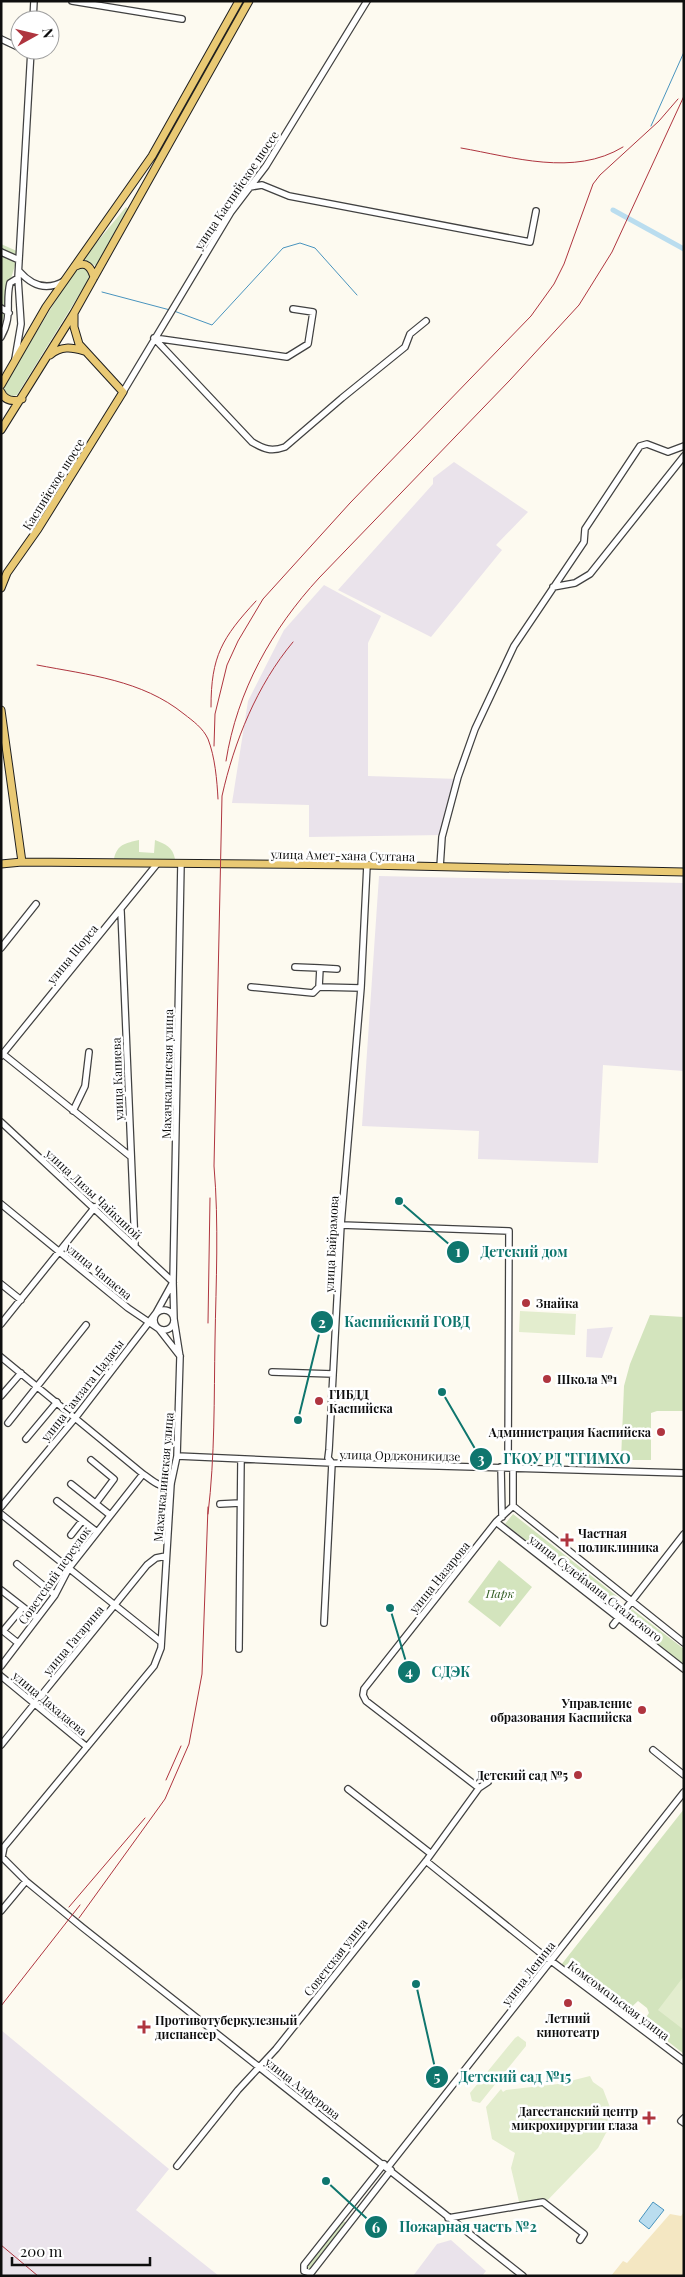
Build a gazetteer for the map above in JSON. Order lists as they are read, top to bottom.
{
  "streets": {
    "main road": ["Каспийское шоссе", "улица Амет-хана Султана"],
    "street": [
      "улица Каспийское шоссе",
      "улица Щорса",
      "Махачкалинская улица",
      "улица Капиева",
      "улица Лизы Чайкиной",
      "улица Байрамова",
      "улица Чапаева",
      "улица Гамзата Цадасы",
      "улица Орджоникидзе",
      "Советский переулок",
      "улица Назарова",
      "улица Сулеймана Стальского",
      "улица Гагарина",
      "улица Дахадаева",
      "Советская улица",
      "улица Ленина",
      "Комсомольская улица",
      "улица Алферова"
    ]
  },
  "crossings": [
    ["улица Каспийское шоссе", "Каспийское шоссе"],
    ["улица Амет-хана Султана", "улица Щорса"],
    ["улица Амет-хана Султана", "Махачкалинская улица"],
    ["улица Амет-хана Султана", "улица Байрамова"],
    ["улица Щорса", "улица Капиева"],
    ["Махачкалинская улица", "улица Лизы Чайкиной"],
    ["Махачкалинская улица", "улица Чапаева"],
    ["Махачкалинская улица", "улица Гамзата Цадасы"],
    ["Махачкалинская улица", "улица Орджоникидзе"],
    ["Махачкалинская улица", "улица Гагарина"],
    ["Махачкалинская улица", "улица Дахадаева"],
    ["Махачкалинская улица", "улица Алферова"],
    ["улица Капиева", "улица Лизы Чайкиной"],
    ["улица Лизы Чайкиной", "улица Гамзата Цадасы"],
    ["улица Байрамова", "улица Орджоникидзе"],
    ["улица Чапаева", "улица Гамзата Цадасы"],
    ["улица Назарова", "улица Сулеймана Стальского"],
    ["улица Назарова", "Советская улица"],
    ["улица Гагарина", "улица Дахадаева"],
    ["Советская улица", "Комсомольская улица"],
    ["Советская улица", "улица Алферова"],
    ["улица Ленина", "Комсомольская улица"],
    ["улица Ленина", "улица Алферова"]
  ],
  "parks": ["Парк"],
  "places": {
    "other": [
      "Детский дом",
      "Знайка",
      "Школа №1",
      "ГКОУ РД \"ГГИМХО",
      "ГИБДД Каспийска",
      "Каспийский ГОВД",
      "Администрация Каспийска",
      "СДЭК",
      "Управление образования Каспийска",
      "Детский сад №5",
      "Детский сад №15",
      "Летний кинотеатр",
      "Пожарная часть №2"
    ],
    "health": ["Частная поликлиника", "Противотуберкулезный диспансер", "Дагестанский центр микрохирургии глаза"]
  },
  "scale_bar": "200 m",
  "north": "right"
}
